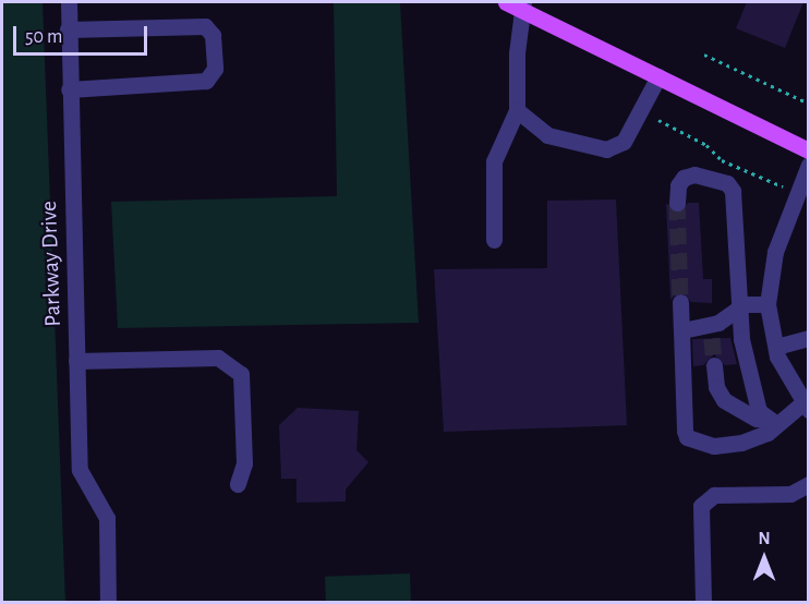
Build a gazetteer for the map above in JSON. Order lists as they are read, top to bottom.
{
  "streets": {
    "street": ["Parkway Drive"]
  },
  "scale_bar": "50 m",
  "north": "top"
}
